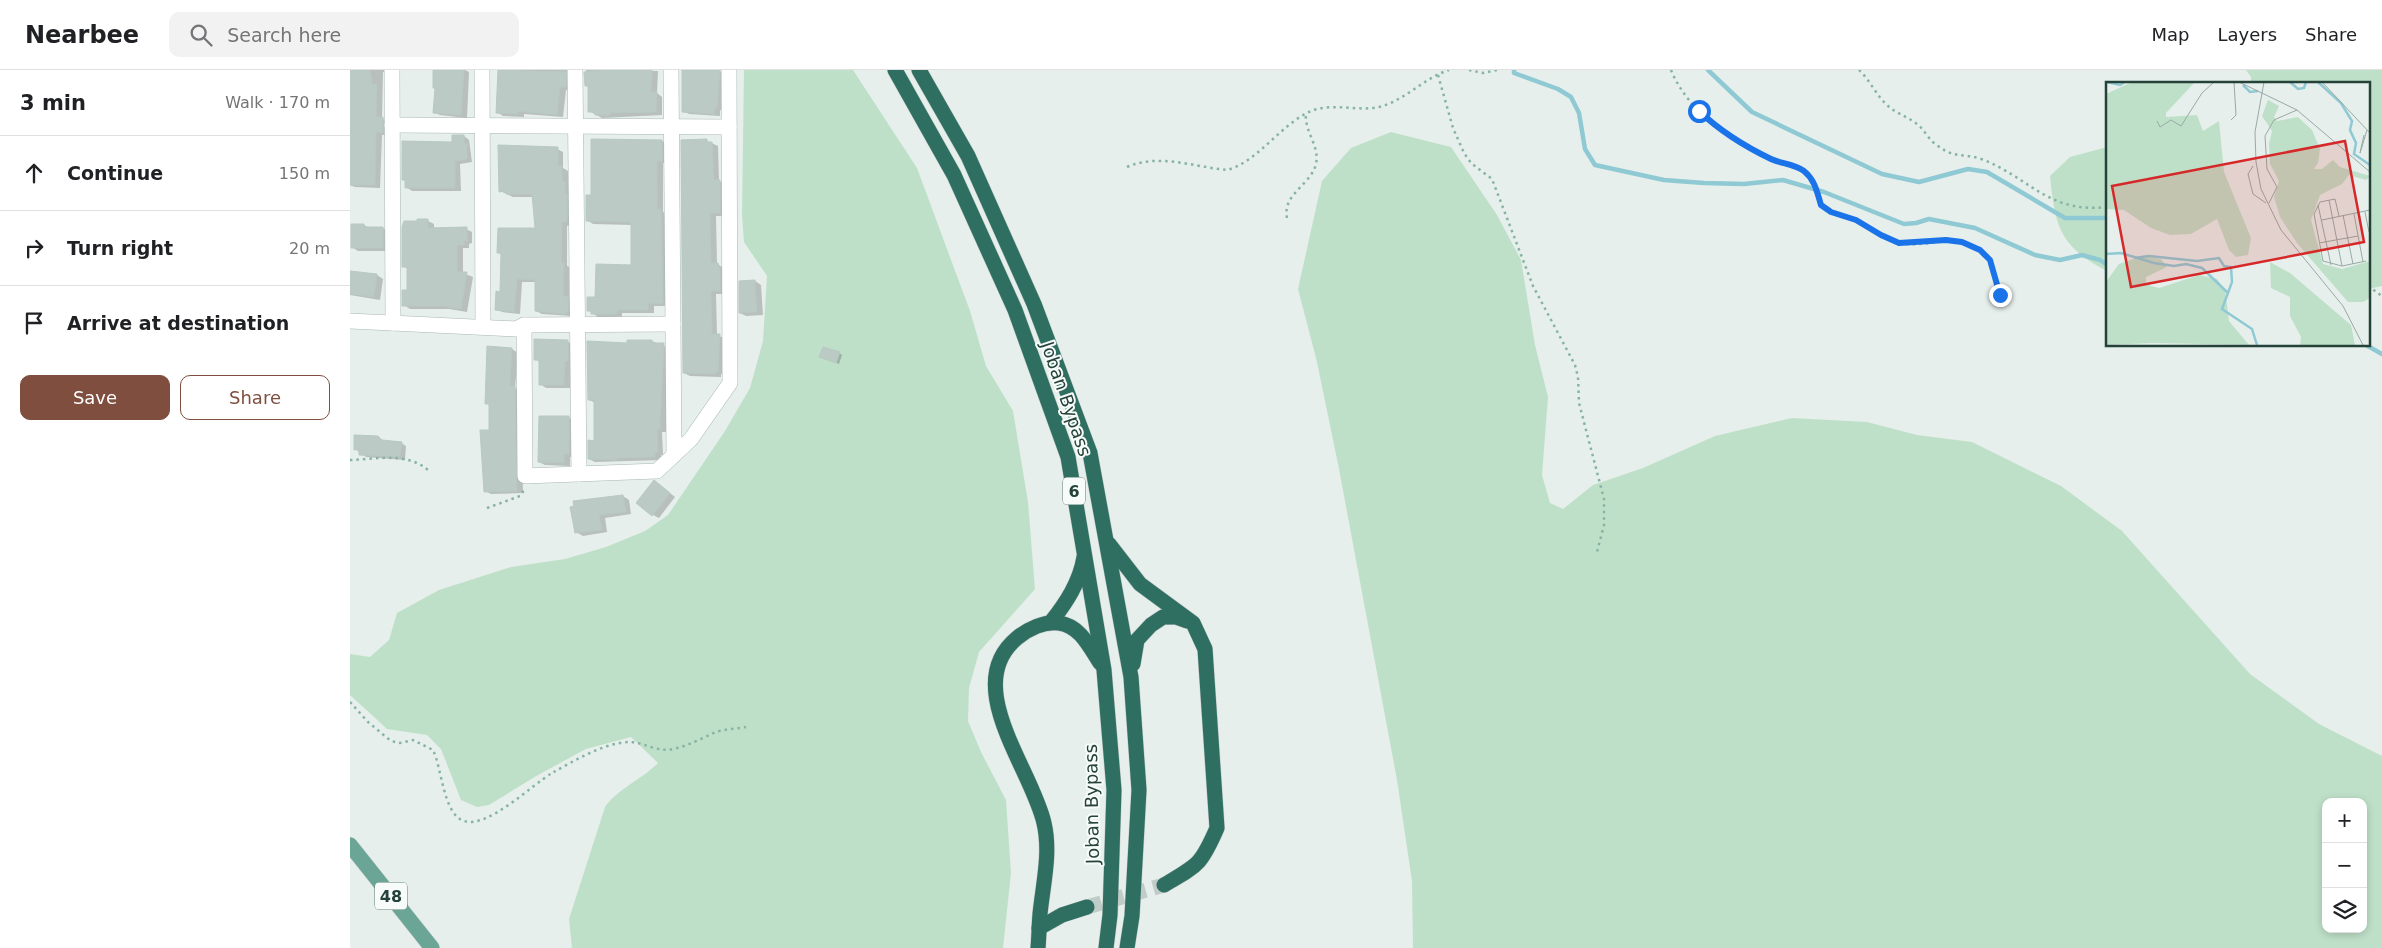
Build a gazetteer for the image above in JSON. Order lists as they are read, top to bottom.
{
  "streets": {
    "highway": ["Joban Bypass", "6"],
    "main road": ["48"]
  },
  "page": {
    "header": "Nearbee",
    "search": "Search here",
    "nav": ["Map", "Layers", "Share"],
    "heading": ["3 min", "Walk · 170 m"],
    "list": [
      ["Continue", "150 m"],
      ["Turn right", "20 m"],
      "Arrive at destination"
    ],
    "buttons": ["Save", "Share"],
    "map_buttons": ["+", "−"]
  }
}
